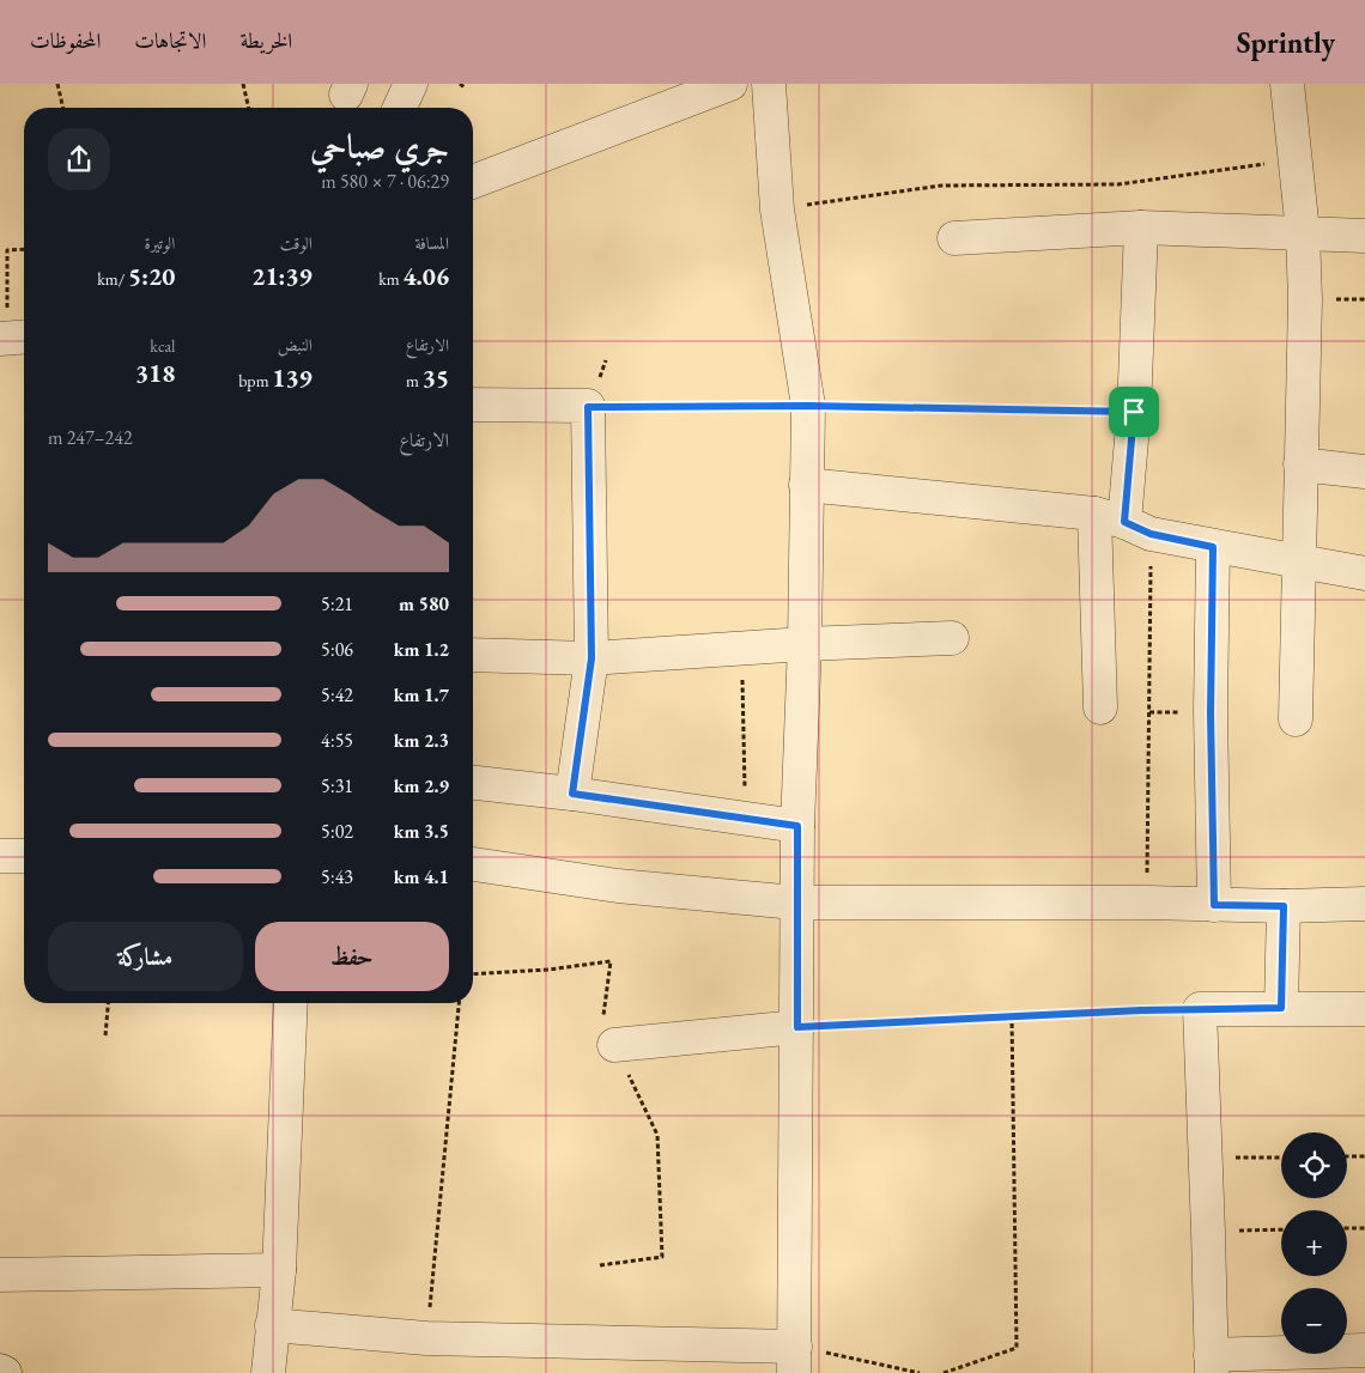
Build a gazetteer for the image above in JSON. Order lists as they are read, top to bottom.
{
  "page": {
    "header": "Sprintly",
    "nav": ["الخريطة", "الاتجاهات", "المحفوظات"],
    "heading": ["جري صباحي", "06:29 · 7 × 580 m"],
    "stats": [
      ["المسافة", "4.06 km"],
      ["الوقت", "21:39"],
      ["الوتيرة", "5:20 /km"],
      ["الارتفاع", "35 m"],
      ["النبض", "139 bpm"],
      ["kcal", "318"]
    ],
    "chart": ["الارتفاع", "242–247 m"],
    "list": [
      {
        "name": "580 m",
        "note": "5:21"
      },
      {
        "name": "1.2 km",
        "note": "5:06"
      },
      {
        "name": "1.7 km",
        "note": "5:42"
      },
      {
        "name": "2.3 km",
        "note": "4:55"
      },
      {
        "name": "2.9 km",
        "note": "5:31"
      },
      {
        "name": "3.5 km",
        "note": "5:02"
      },
      {
        "name": "4.1 km",
        "note": "5:43"
      }
    ],
    "buttons": ["حفظ", "مشاركة"],
    "map_buttons": ["+", "−"]
  }
}
